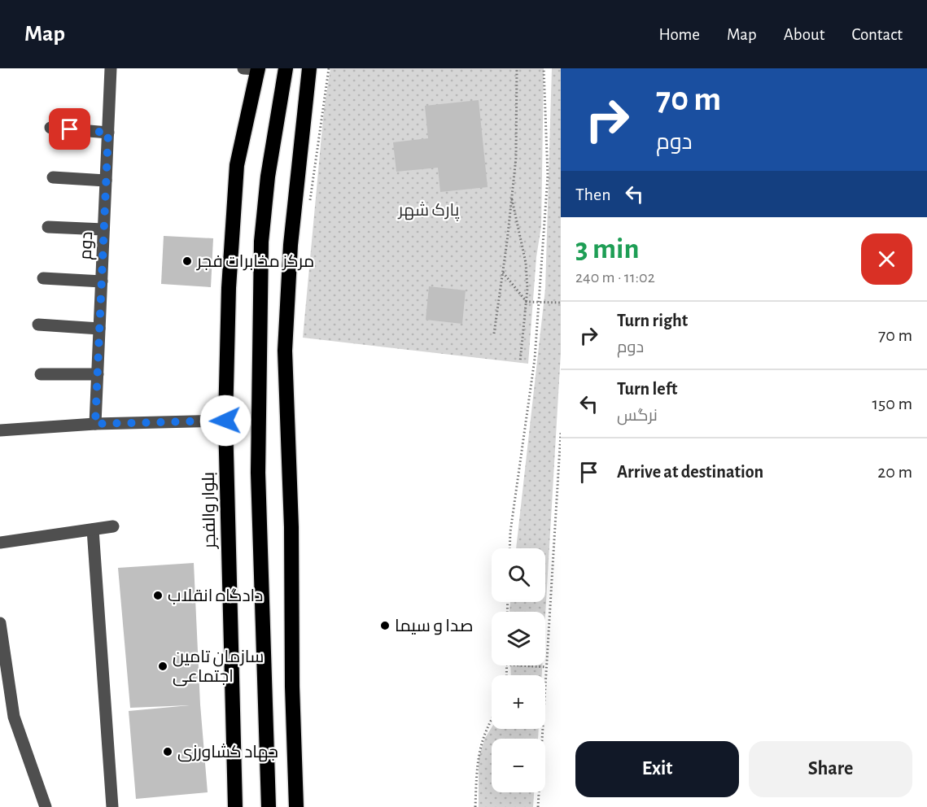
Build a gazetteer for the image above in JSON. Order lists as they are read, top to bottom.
{
  "streets": {
    "highway": ["بلوار والفجر"],
    "street": ["دوم"]
  },
  "parks": ["پارک شهر"],
  "places": [
    "مرکز مخابرات فجر",
    "دادگاه انقلاب",
    "صدا و سیما",
    "سازمان تامین اجتماعی",
    "جهاد کشاورزی"
  ],
  "page": {
    "header": "Map",
    "nav": [
      "Home",
      "Map",
      "About",
      "Contact"
    ],
    "turn": ["70 m", "دوم"],
    "then": "Then",
    "heading": ["3 min", "240 m · 11:02"],
    "list": [
      {
        "name": "Turn right",
        "note": "دوم",
        "value": "70 m"
      },
      {
        "name": "Turn left",
        "note": "نرگس",
        "value": "150 m"
      },
      {
        "name": "Arrive at destination",
        "value": "20 m"
      }
    ],
    "map_buttons": ["+", "−"],
    "buttons": ["Exit", "Share"]
  }
}
